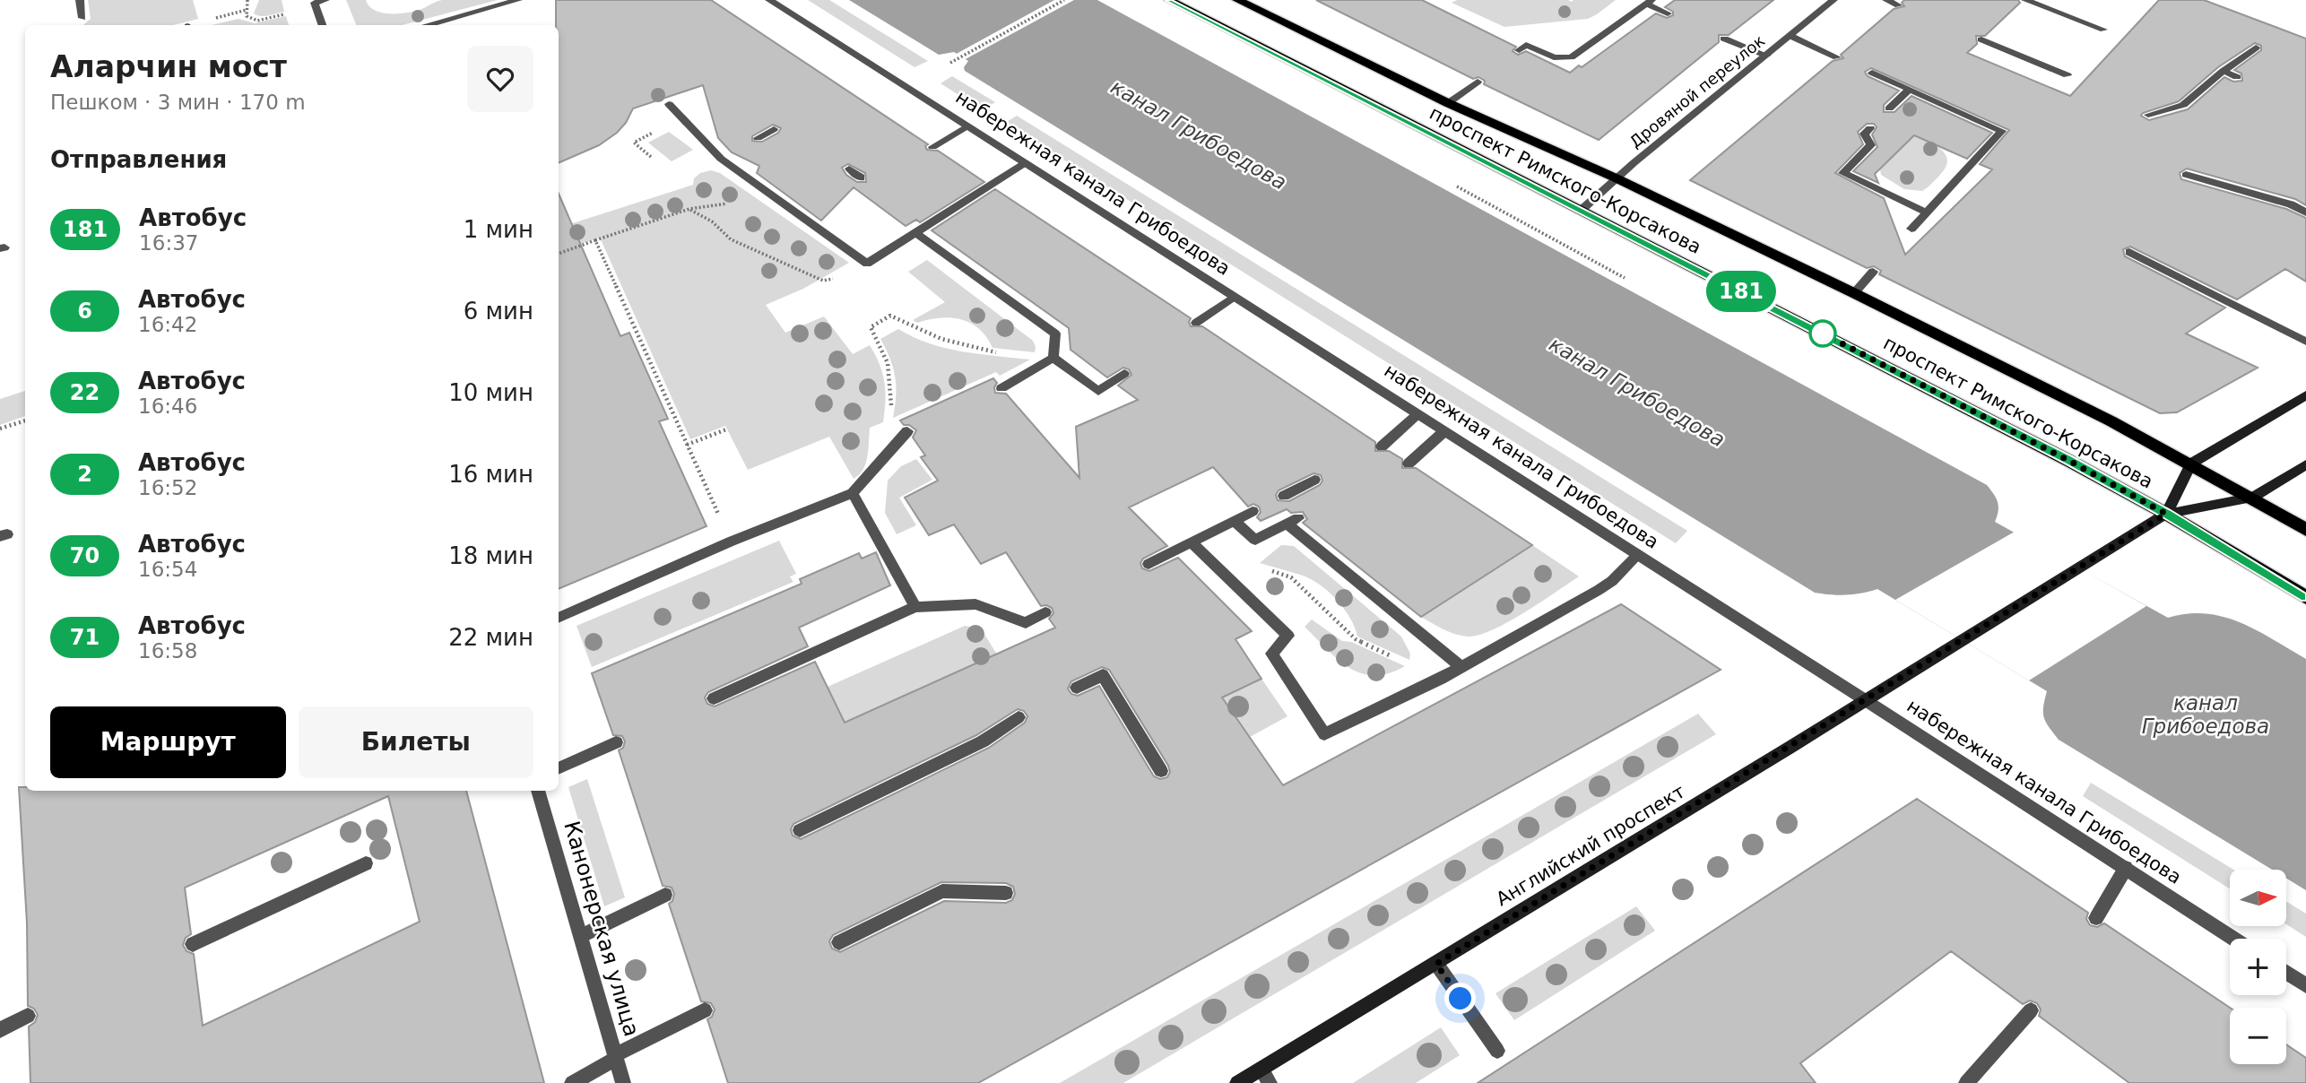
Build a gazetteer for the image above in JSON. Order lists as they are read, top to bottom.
{
  "streets": {
    "main road": ["проспект Римского-Корсакова"],
    "street": [
      "Дровяной переулок",
      "набережная канала Грибоедова",
      "Английский проспект",
      "Канонерская улица"
    ]
  },
  "crossings": [
    ["Дровяной переулок", "проспект Римского-Корсакова"],
    ["проспект Римского-Корсакова", "Английский проспект"],
    ["набережная канала Грибоедова", "Английский проспект"]
  ],
  "water": ["канал Грибоедова"],
  "lines": ["bus line 181"],
  "north": "right",
  "page": {
    "on_map": "181",
    "heading": [
      ["Аларчин мост", "Пешком · 3 мин · 170 m"],
      "Отправления"
    ],
    "list": [
      {
        "mark": "181",
        "name": "Автобус",
        "note": "16:37",
        "value": "1 мин"
      },
      {
        "mark": "6",
        "name": "Автобус",
        "note": "16:42",
        "value": "6 мин"
      },
      {
        "mark": "22",
        "name": "Автобус",
        "note": "16:46",
        "value": "10 мин"
      },
      {
        "mark": "2",
        "name": "Автобус",
        "note": "16:52",
        "value": "16 мин"
      },
      {
        "mark": "70",
        "name": "Автобус",
        "note": "16:54",
        "value": "18 мин"
      },
      {
        "mark": "71",
        "name": "Автобус",
        "note": "16:58",
        "value": "22 мин"
      }
    ],
    "buttons": ["Маршрут", "Билеты"],
    "map_buttons": ["+", "−"]
  }
}
